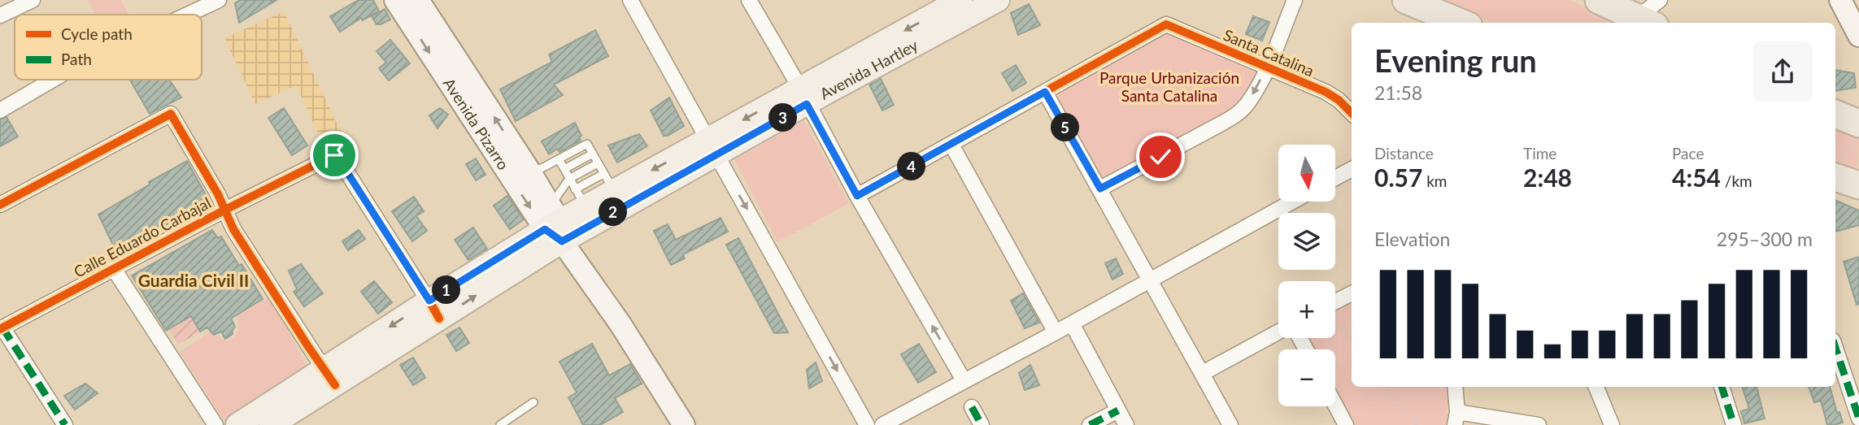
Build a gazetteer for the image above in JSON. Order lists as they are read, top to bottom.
{
  "streets": {
    "main road": ["Avenida Hartley", "Avenida Pizarro"],
    "street": ["Santa Catalina", "Calle Eduardo Carbajal"]
  },
  "crossings": [
    ["Avenida Hartley", "Avenida Pizarro"]
  ],
  "districts": ["Guardia Civil II"],
  "parks": ["Parque Urbanización Santa Catalina"],
  "legend": ["Cycle path", "Path"],
  "north": "bottom",
  "page": {
    "heading": ["Evening run", "21:58"],
    "pins": [
      "3",
      "5",
      "4",
      "2",
      "1"
    ],
    "stats": [
      ["Distance", "0.57 km"],
      ["Time", "2:48"],
      ["Pace", "4:54 /km"]
    ],
    "map_buttons": ["+", "−"],
    "chart": ["Elevation", "295–300 m"]
  }
}
